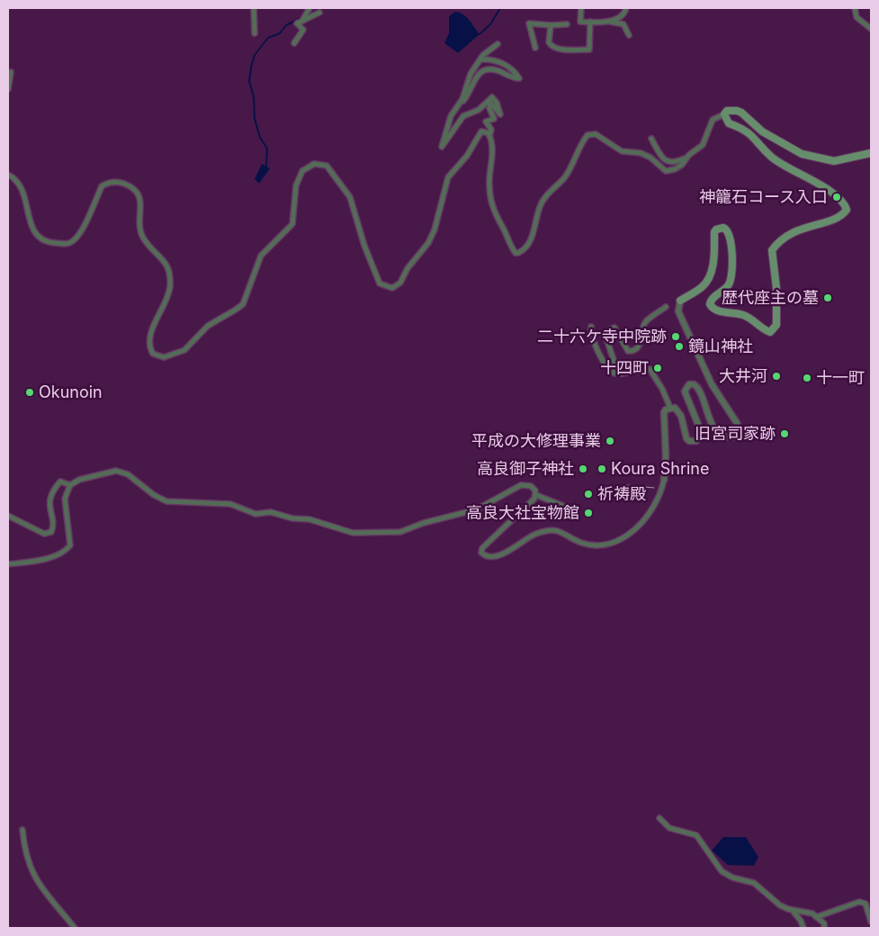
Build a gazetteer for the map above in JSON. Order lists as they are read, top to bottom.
{
  "places": [
    "神籠石コース入口",
    "歴代座主の墓",
    "二十六ケ寺中院跡",
    "鏡山神社",
    "十四町",
    "大井河",
    "十一町",
    "Okunoin",
    "旧宮司家跡",
    "平成の大修理事業",
    "高良御子神社",
    "Koura Shrine",
    "祈祷殿",
    "高良大社宝物館"
  ]
}
